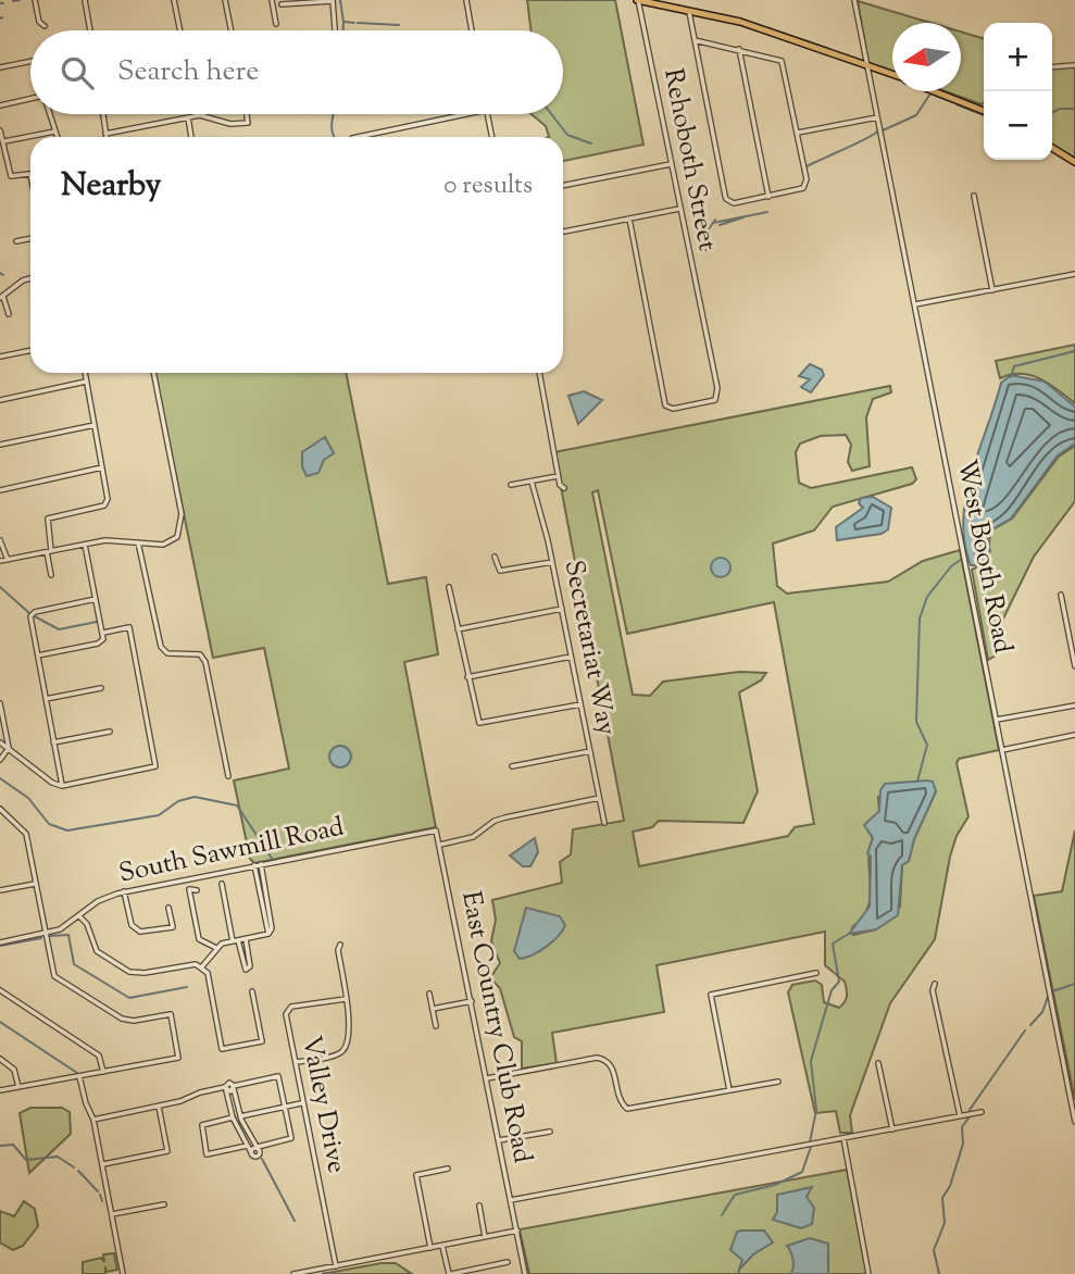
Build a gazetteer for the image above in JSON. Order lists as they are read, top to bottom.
{
  "streets": {
    "street": [
      "Rehoboth Street",
      "West Booth Road",
      "Secretariat Way",
      "South Sawmill Road",
      "East Country Club Road",
      "Valley Drive"
    ]
  },
  "crossings": [
    ["South Sawmill Road", "East Country Club Road"]
  ],
  "north": "left",
  "page": {
    "map_buttons": ["+", "−"],
    "search": "Search here",
    "heading": ["Nearby", "0 results"]
  }
}
